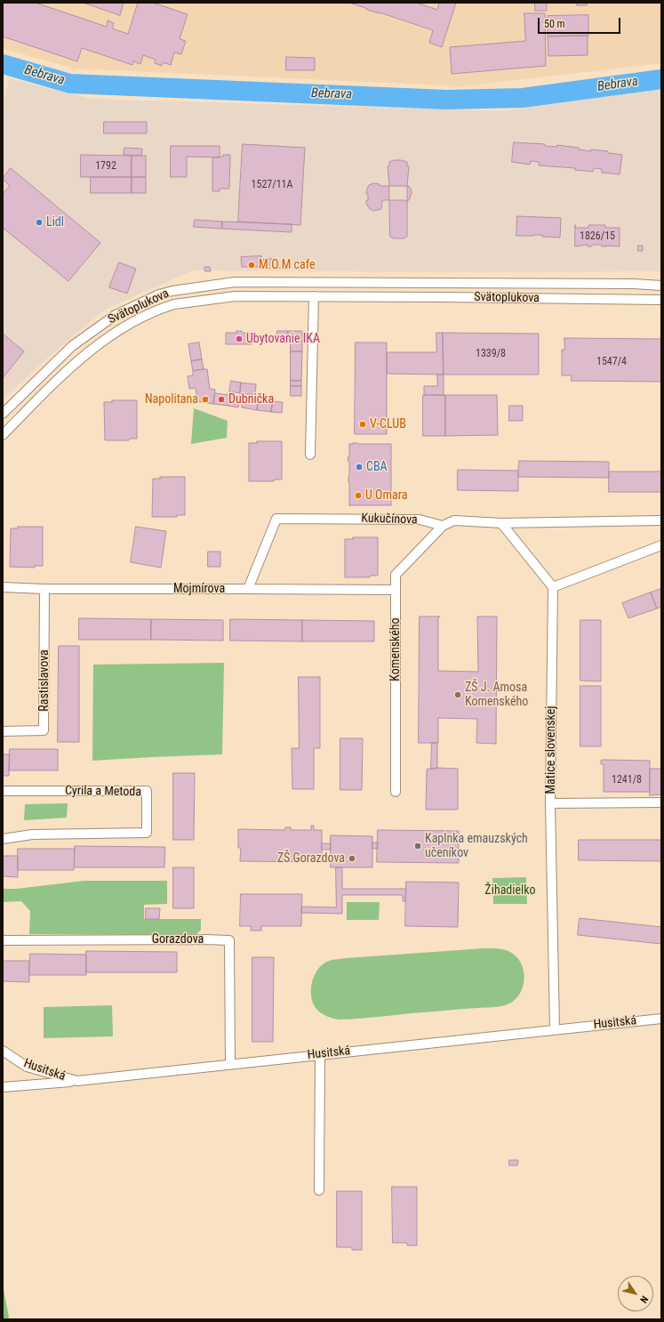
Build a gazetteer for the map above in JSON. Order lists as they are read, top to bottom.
{
  "streets": {
    "street": [
      "Svätoplukova",
      "Kukučínova",
      "Mojmírova",
      "Komenského",
      "Rastislavova",
      "Matice slovenskej",
      "Cyrila a Metoda",
      "Gorazdova",
      "Husitská"
    ]
  },
  "crossings": [
    ["Kukučínova", "Mojmírova"],
    ["Kukučínova", "Komenského"],
    ["Mojmírova", "Komenského"],
    ["Mojmírova", "Rastislavova"],
    ["Matice slovenskej", "Husitská"],
    ["Gorazdova", "Husitská"]
  ],
  "water": ["Bebrava"],
  "parks": ["Žihadielko"],
  "places": [
    "Lidl",
    "M.O.M cafe",
    "Ubytovanie IKA",
    "Napolitana",
    "Dubnička",
    "V-CLUB",
    "CBA",
    "U Omara",
    "ZŠ J. Amosa Komenského",
    "Kaplnka emauzských učeníkov",
    "ZŠ Gorazdova"
  ],
  "house_numbers": [
    "1792",
    "1527/11A",
    "1826/15",
    "1339/8",
    "1547/4",
    "1241/8"
  ],
  "scale_bar": "50 m",
  "north": "bottom right"
}
